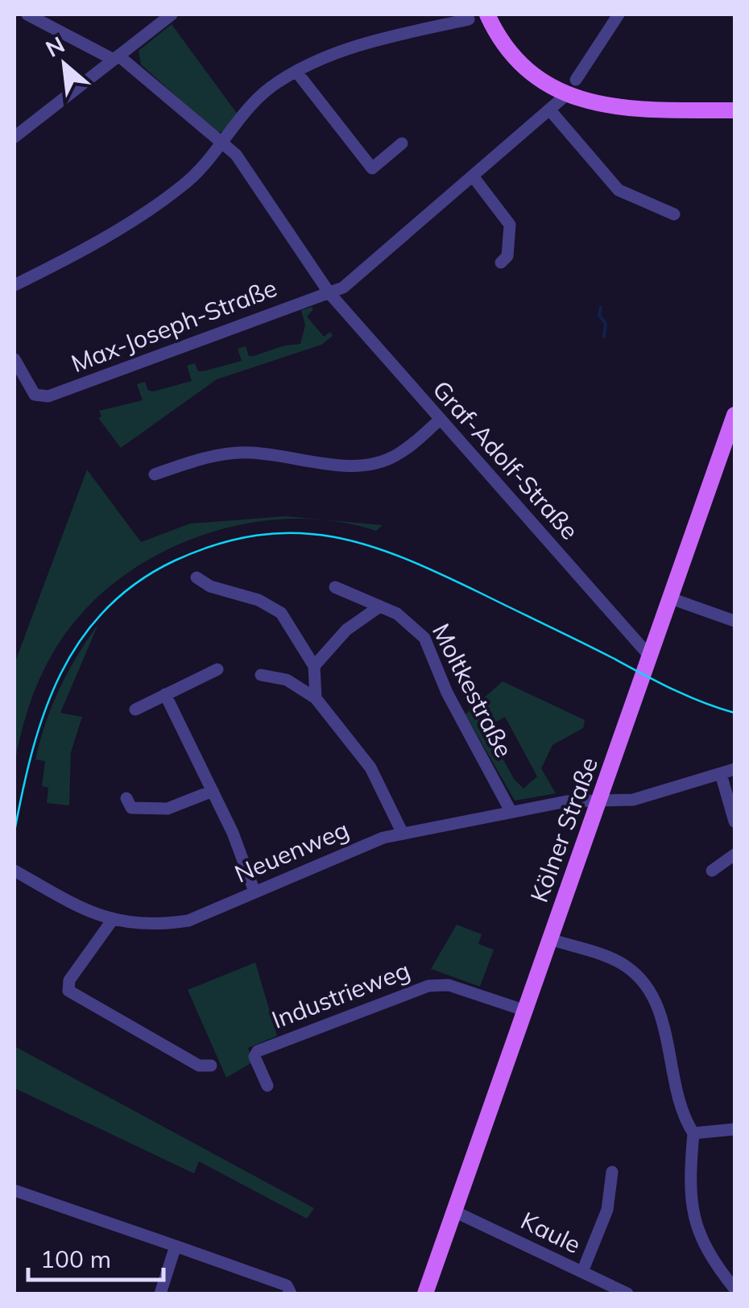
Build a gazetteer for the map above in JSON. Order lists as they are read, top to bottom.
{
  "streets": {
    "main road": ["Kölner Straße"],
    "street": [
      "Max-Joseph-Straße",
      "Graf-Adolf-Straße",
      "Moltkestraße",
      "Neuenweg",
      "Industrieweg",
      "Kaule"
    ]
  },
  "crossings": [
    ["Max-Joseph-Straße", "Graf-Adolf-Straße"],
    ["Graf-Adolf-Straße", "Kölner Straße"],
    ["Moltkestraße", "Neuenweg"],
    ["Kölner Straße", "Neuenweg"],
    ["Kölner Straße", "Industrieweg"],
    ["Kölner Straße", "Kaule"]
  ],
  "scale_bar": "100 m",
  "north": "top left"
}
